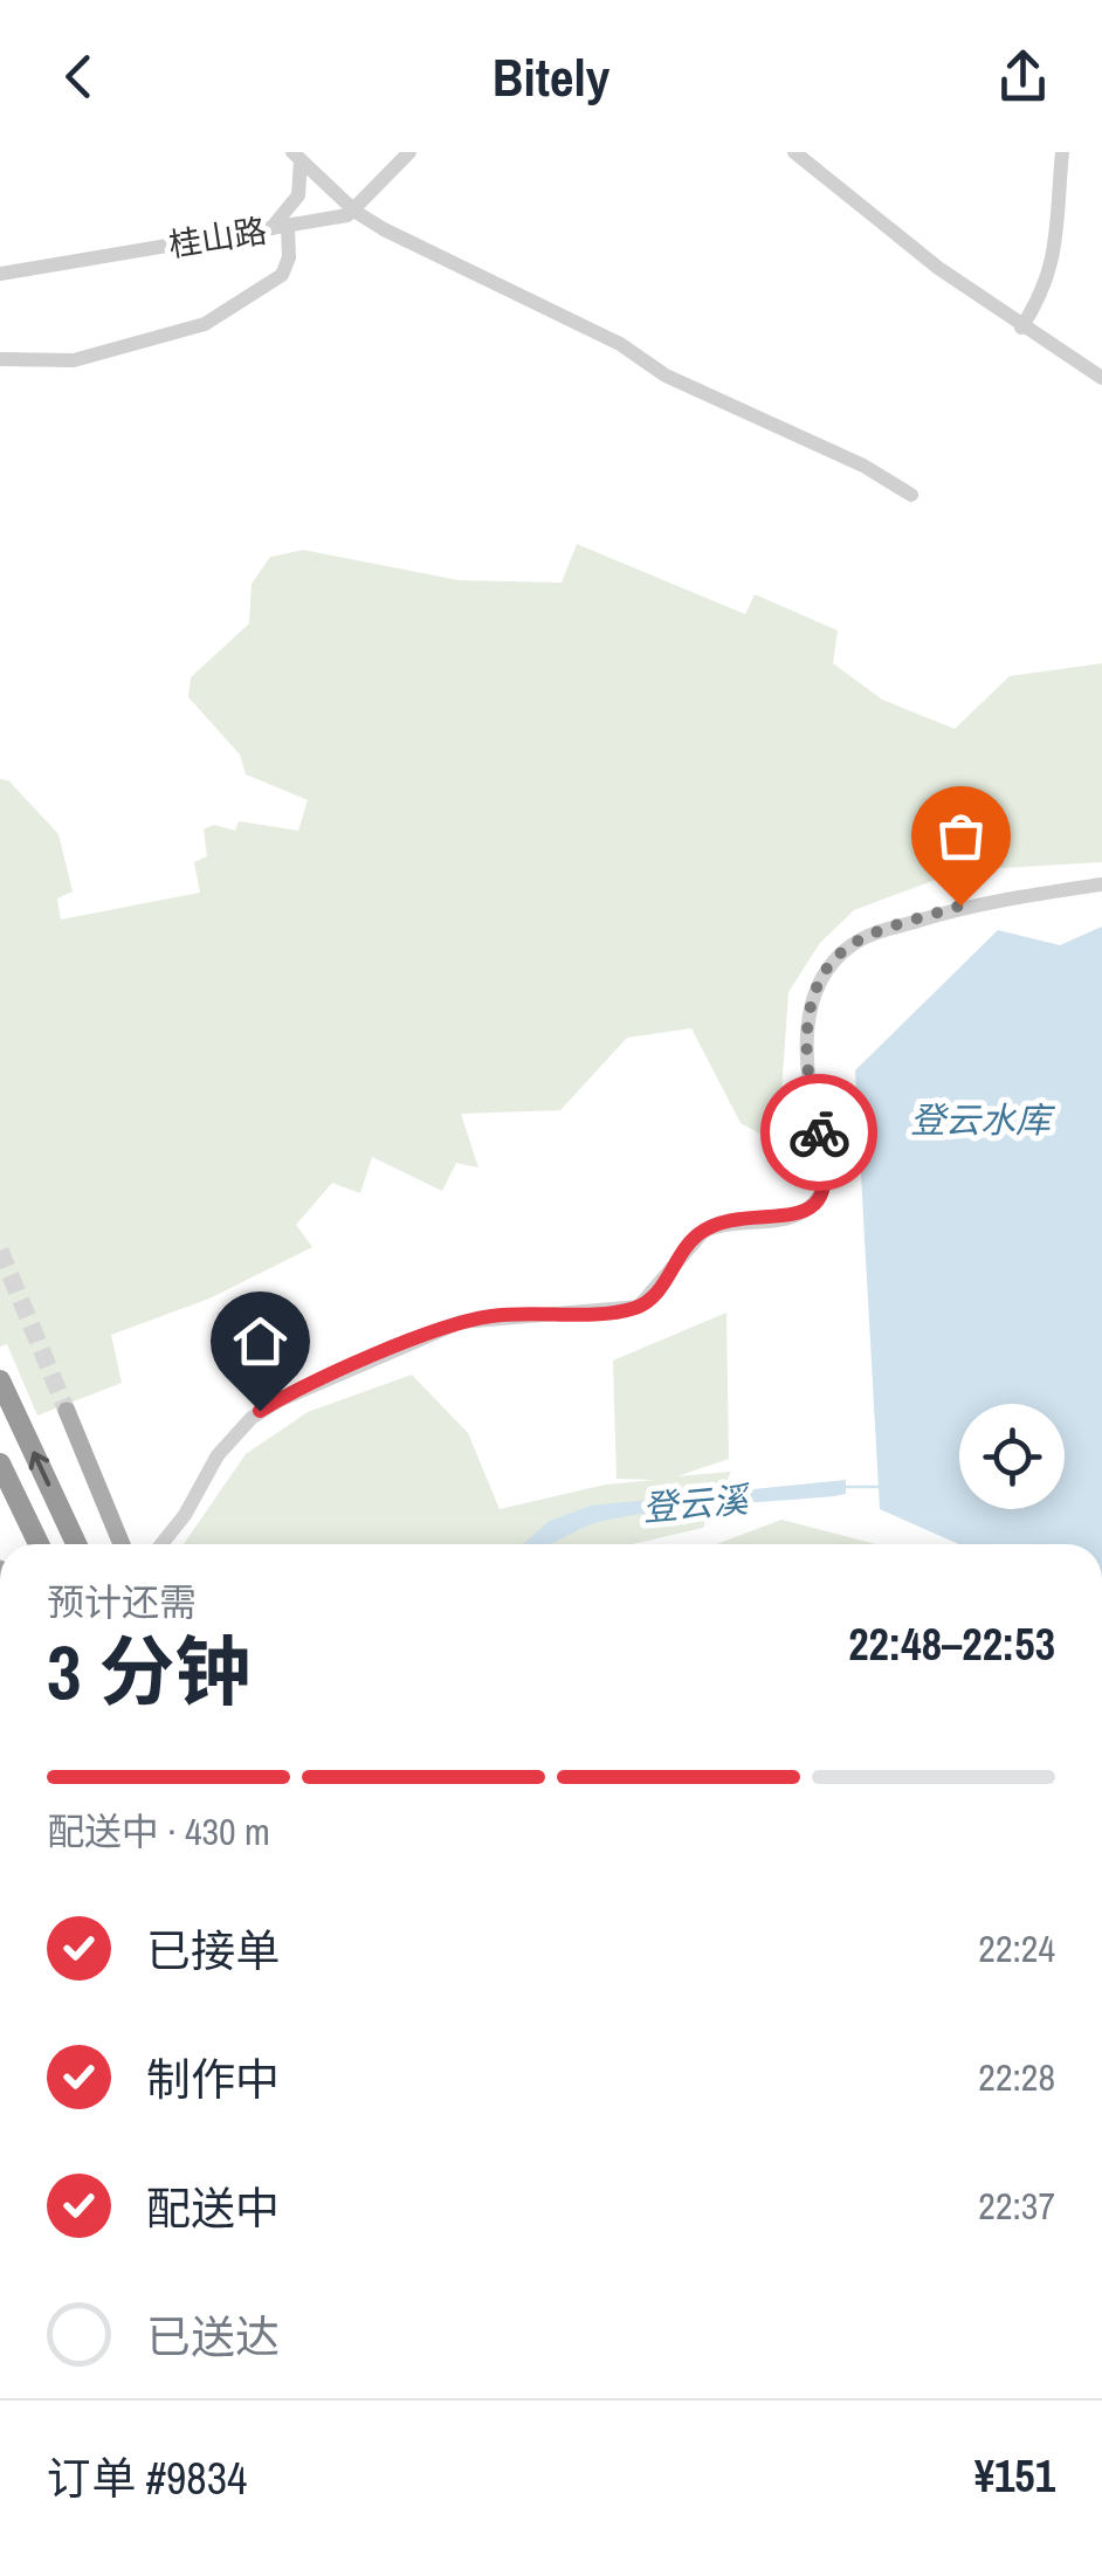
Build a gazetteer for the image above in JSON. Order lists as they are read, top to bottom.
{
  "streets": {
    "street": ["桂山路"]
  },
  "water": ["登云水库", "登云溪"],
  "page": {
    "header": "Bitely",
    "heading": ["3 分钟", "预计还需", "22:48–22:53"],
    "panel": ["订单 #9834", "¥151"],
    "bar": "配送中 · 430 m",
    "list": [
      ["已接单", "22:24"],
      ["制作中", "22:28"],
      ["配送中", "22:37"],
      "已送达"
    ]
  }
}
